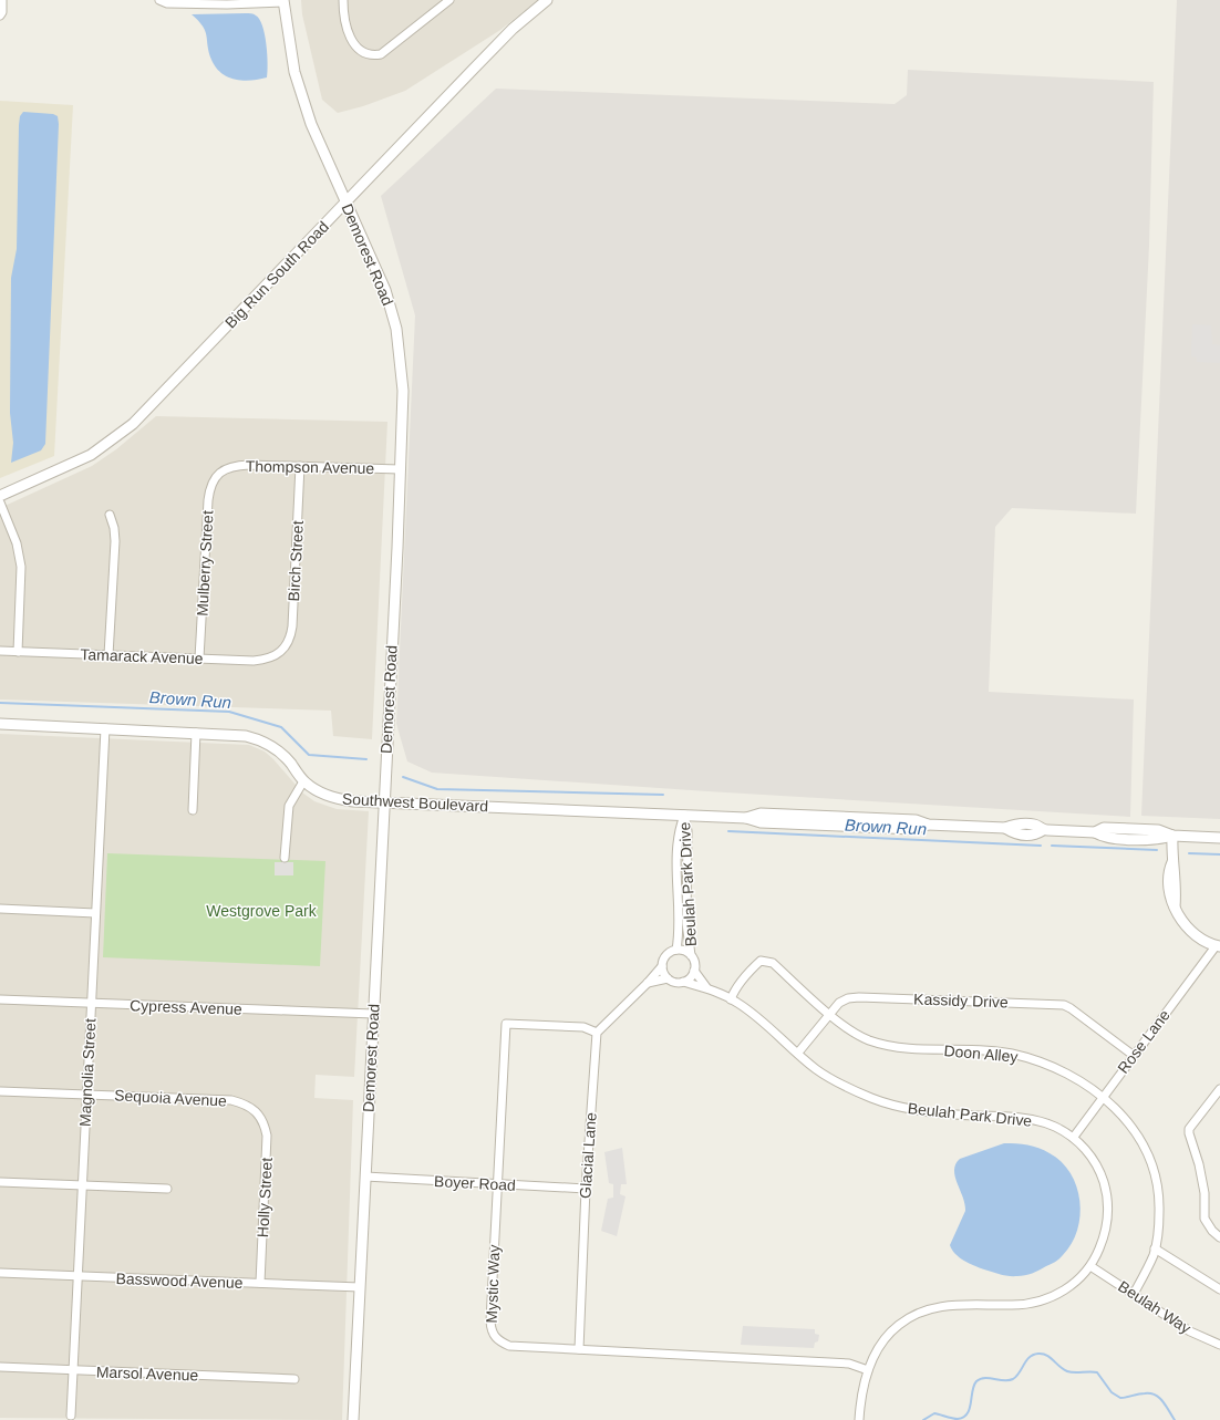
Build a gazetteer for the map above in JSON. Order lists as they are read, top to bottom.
{
  "streets": {
    "street": [
      "Demorest Road",
      "Big Run South Road",
      "Thompson Avenue",
      "Birch Street",
      "Mulberry Street",
      "Tamarack Avenue",
      "Southwest Boulevard",
      "Beulah Park Drive",
      "Kassidy Drive",
      "Cypress Avenue",
      "Rose Lane",
      "Doon Alley",
      "Magnolia Street",
      "Sequoia Avenue",
      "Glacial Lane",
      "Boyer Road",
      "Holly Street",
      "Basswood Avenue",
      "Mystic Way",
      "Beulah Way",
      "Marsol Avenue"
    ]
  },
  "crossings": [
    ["Demorest Road", "Big Run South Road"],
    ["Demorest Road", "Thompson Avenue"],
    ["Demorest Road", "Southwest Boulevard"],
    ["Demorest Road", "Cypress Avenue"],
    ["Demorest Road", "Boyer Road"],
    ["Demorest Road", "Basswood Avenue"],
    ["Thompson Avenue", "Birch Street"],
    ["Thompson Avenue", "Mulberry Street"],
    ["Birch Street", "Tamarack Avenue"],
    ["Mulberry Street", "Tamarack Avenue"],
    ["Southwest Boulevard", "Beulah Park Drive"],
    ["Southwest Boulevard", "Magnolia Street"],
    ["Beulah Park Drive", "Kassidy Drive"],
    ["Beulah Park Drive", "Rose Lane"],
    ["Beulah Park Drive", "Doon Alley"],
    ["Beulah Park Drive", "Mystic Way"],
    ["Beulah Park Drive", "Beulah Way"],
    ["Kassidy Drive", "Rose Lane"],
    ["Kassidy Drive", "Doon Alley"],
    ["Cypress Avenue", "Magnolia Street"],
    ["Rose Lane", "Doon Alley"],
    ["Doon Alley", "Beulah Way"],
    ["Magnolia Street", "Sequoia Avenue"],
    ["Magnolia Street", "Basswood Avenue"],
    ["Magnolia Street", "Marsol Avenue"],
    ["Sequoia Avenue", "Holly Street"],
    ["Glacial Lane", "Boyer Road"],
    ["Glacial Lane", "Mystic Way"],
    ["Boyer Road", "Mystic Way"],
    ["Holly Street", "Basswood Avenue"]
  ],
  "water": ["Brown Run"],
  "parks": ["Westgrove Park"]
}
